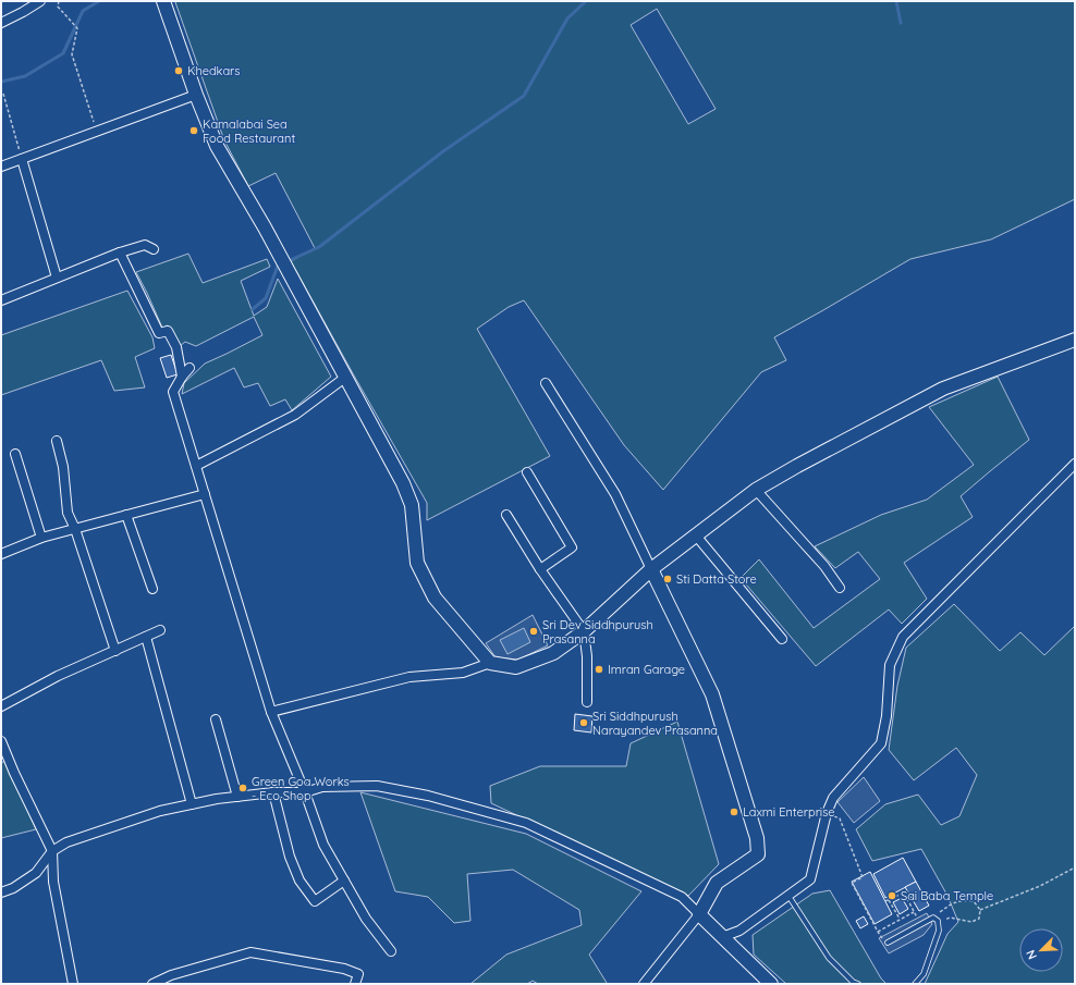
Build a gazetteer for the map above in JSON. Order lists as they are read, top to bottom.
{
  "places": [
    "Khedkars",
    "Kamalabai Sea Food Restaurant",
    "Sti Datta Store",
    "Sri Dev Siddhpurush Prasanna",
    "Imran Garage",
    "Sri Siddhpurush Narayandev Prasanna",
    "Green Goa Works - Eco Shop",
    "Laxmi Enterprise",
    "Sai Baba Temple"
  ],
  "north": "bottom left"
}
